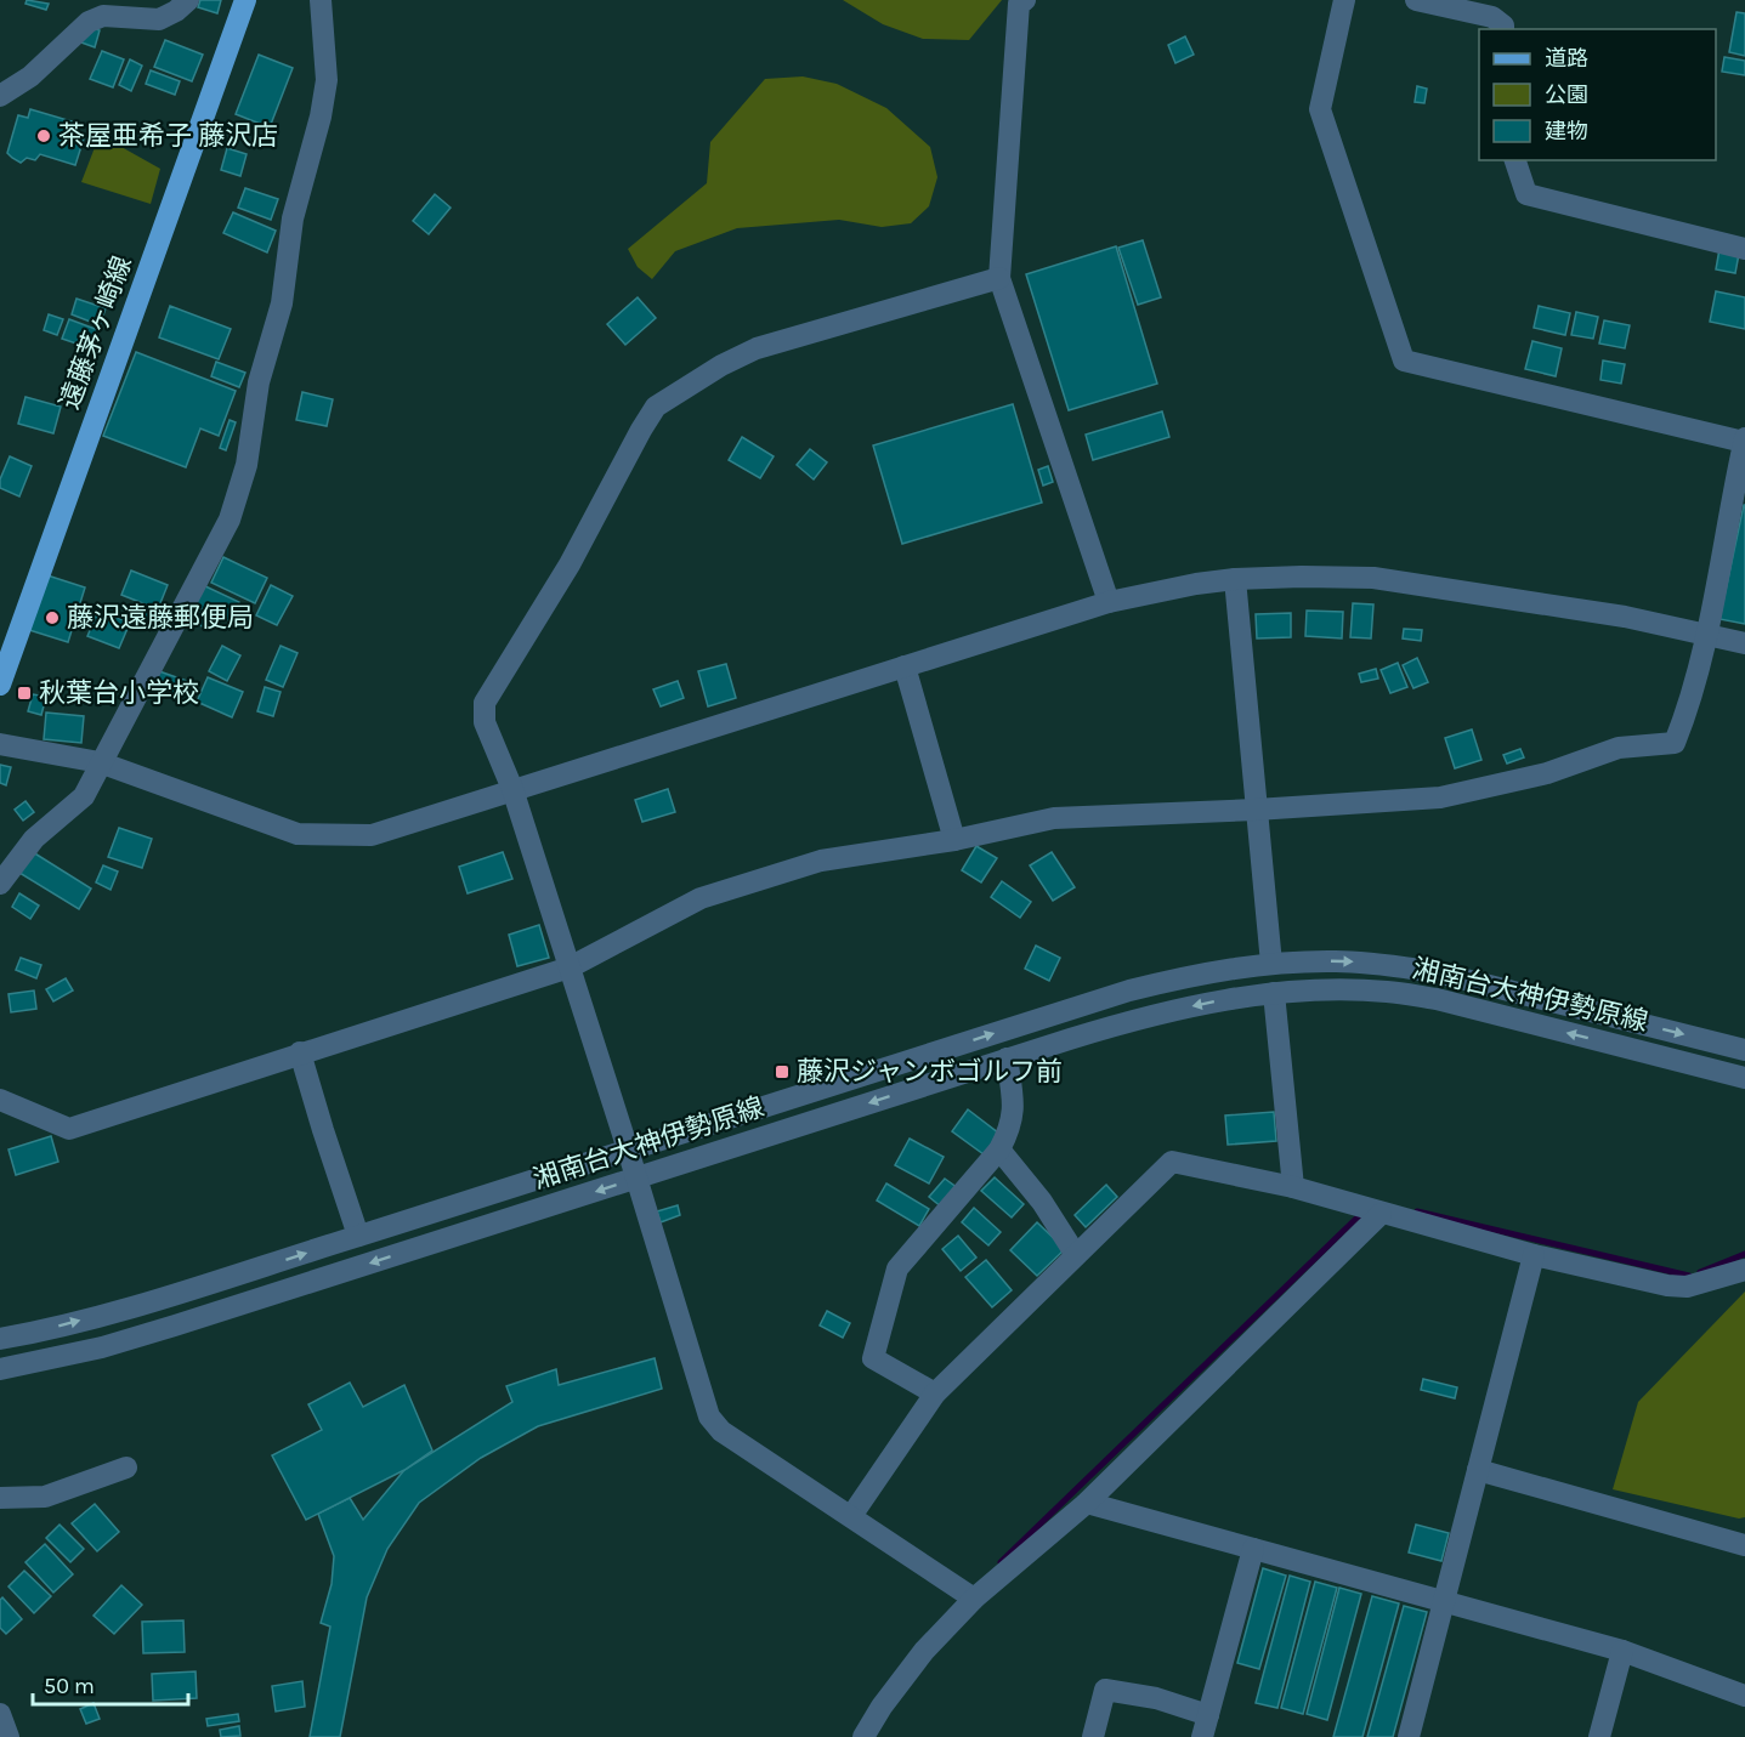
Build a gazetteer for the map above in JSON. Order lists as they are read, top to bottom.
{
  "streets": {
    "main road": ["遠藤茅ヶ崎線"],
    "street": ["湘南台大神伊勢原線"]
  },
  "places": {
    "other": ["茶屋亜希子 藤沢店", "藤沢遠藤郵便局"],
    "transit": ["秋葉台小学校", "藤沢ジャンボゴルフ前"]
  },
  "legend": ["道路", "公園", "建物"],
  "scale_bar": "50 m"
}
